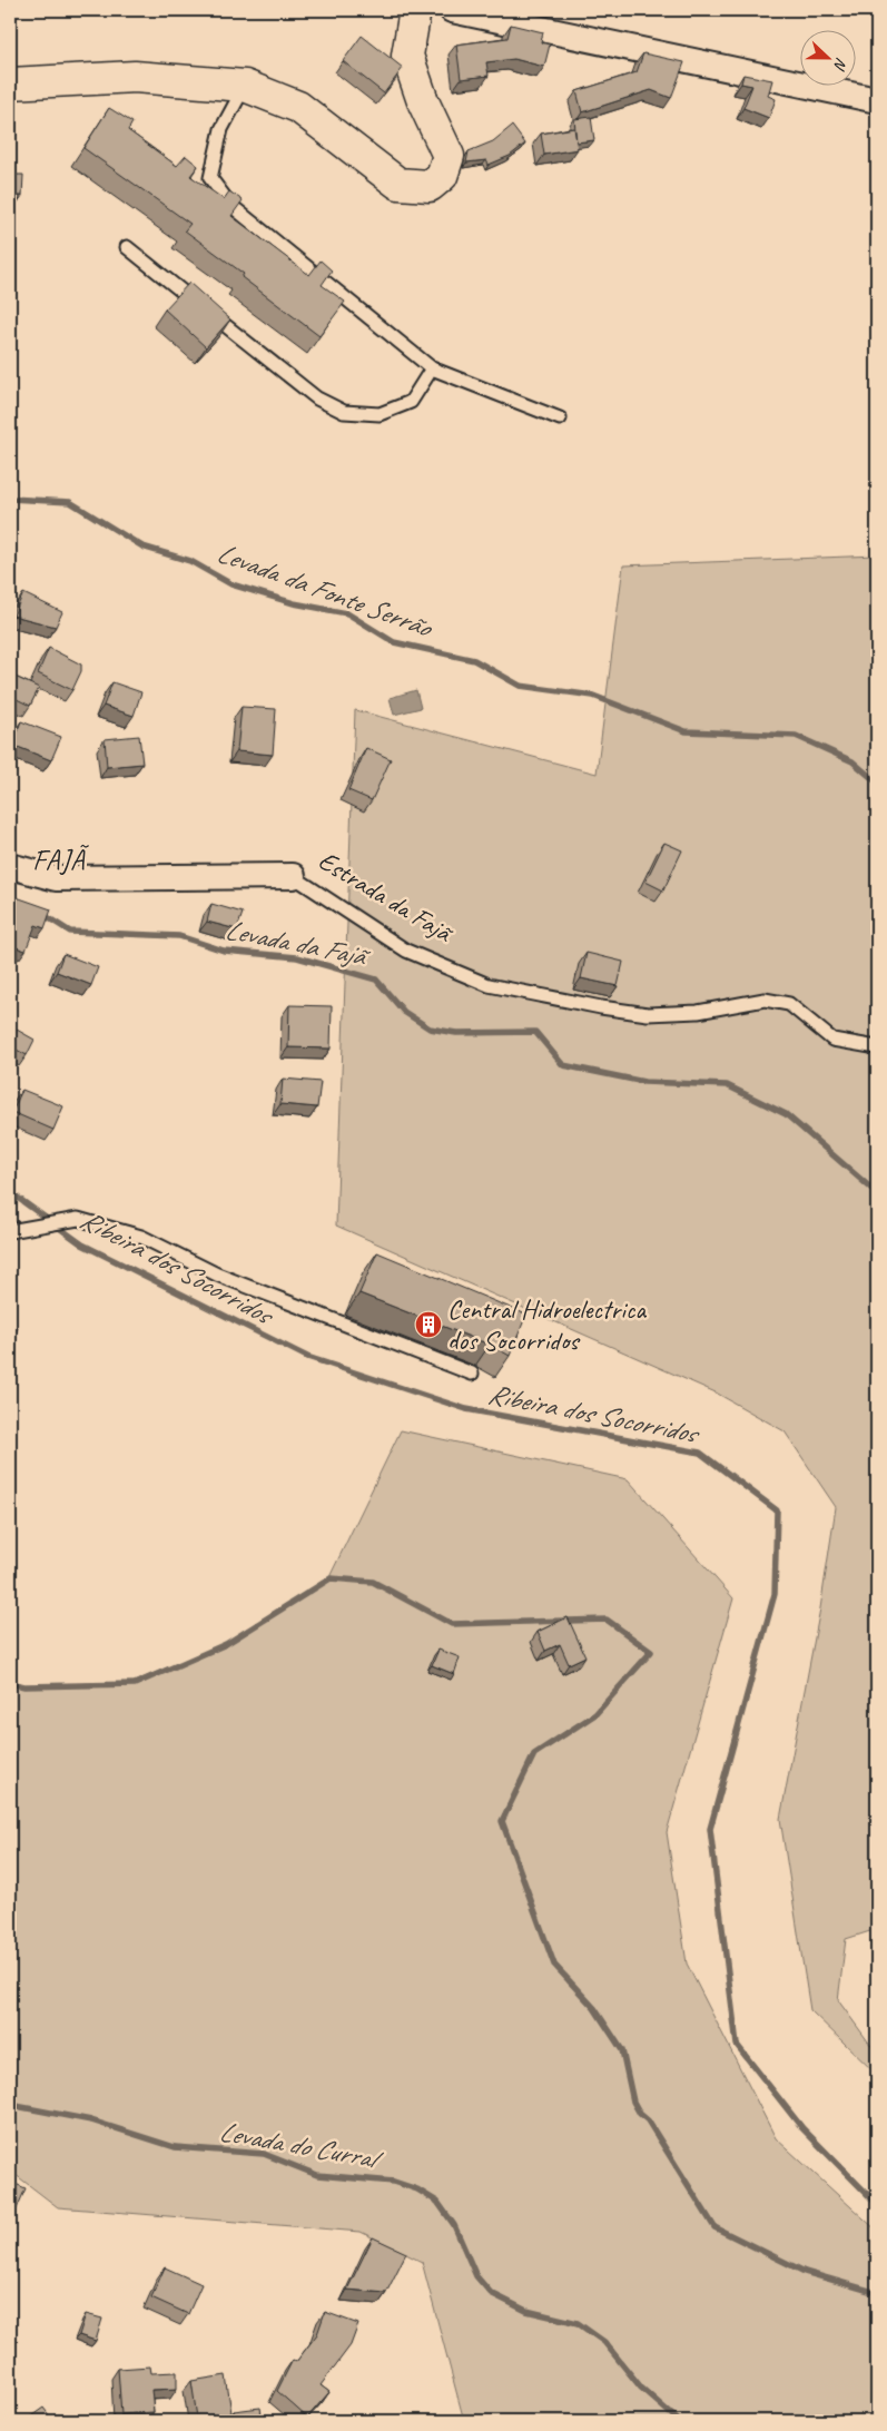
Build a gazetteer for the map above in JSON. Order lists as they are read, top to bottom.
{
  "streets": {
    "street": ["Estrada da Fajã"]
  },
  "districts": ["FAJÃ"],
  "water": [
    "Levada da Fonte Serrão",
    "Levada da Fajã",
    "Ribeira dos Socorridos",
    "Levada do Curral"
  ],
  "places": {
    "building": ["Central Hidroelectrica dos Socorridos"]
  },
  "north": "right"
}
